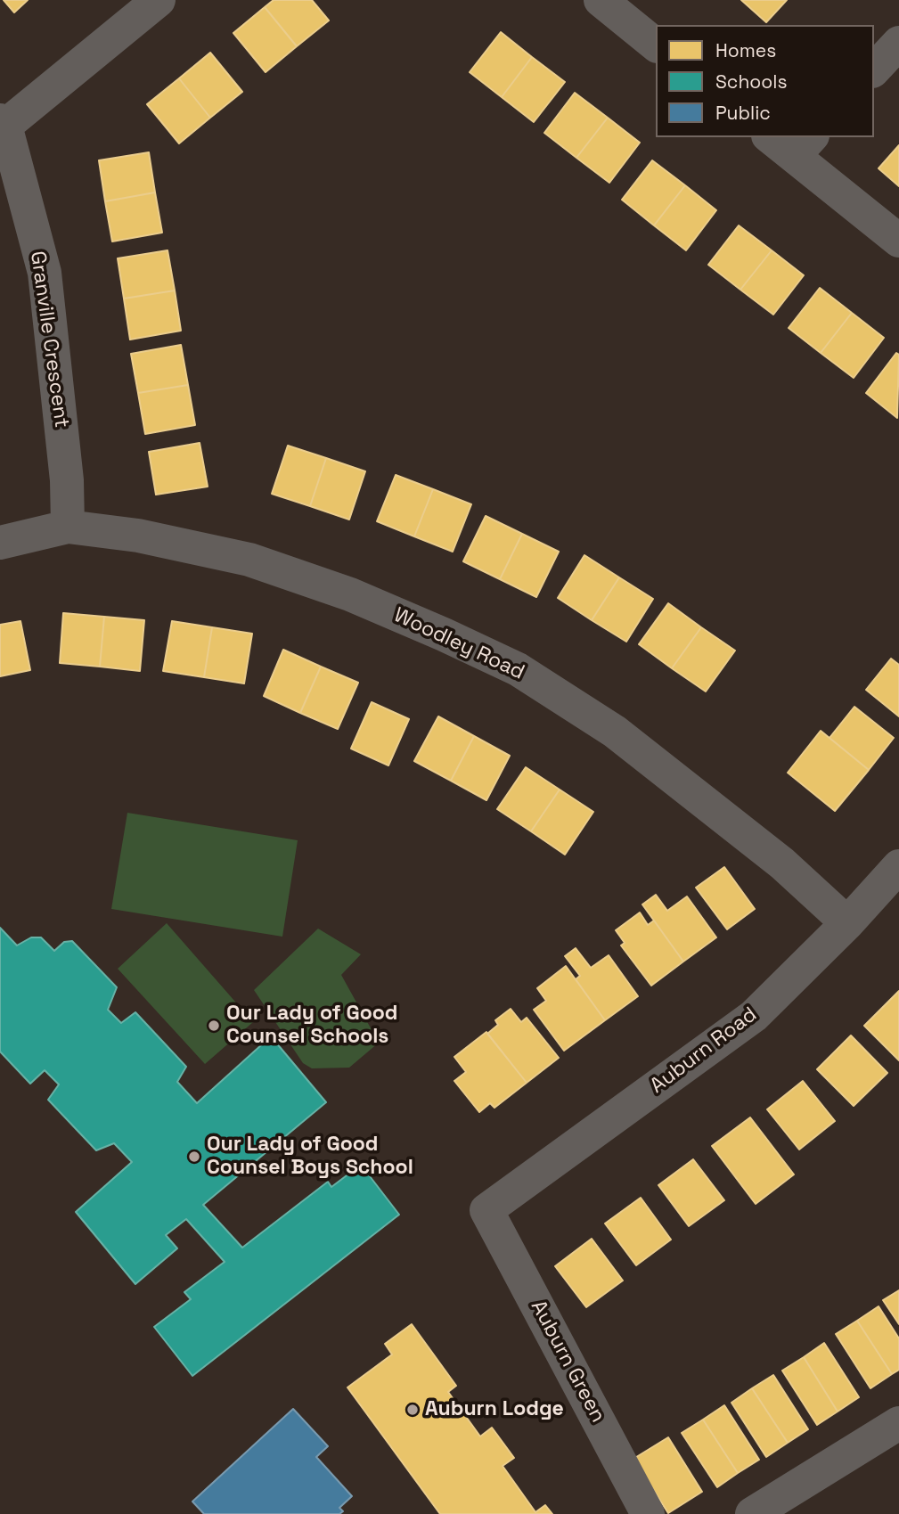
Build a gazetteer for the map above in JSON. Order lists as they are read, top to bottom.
{
  "streets": {
    "street": [
      "Granville Crescent",
      "Woodley Road",
      "Auburn Road",
      "Auburn Green"
    ]
  },
  "crossings": [
    ["Granville Crescent", "Woodley Road"],
    ["Woodley Road", "Auburn Road"],
    ["Auburn Road", "Auburn Green"]
  ],
  "places": ["Our Lady of Good Counsel Schools", "Our Lady of Good Counsel Boys School", "Auburn Lodge"],
  "legend": ["Homes", "Schools", "Public"]
}
